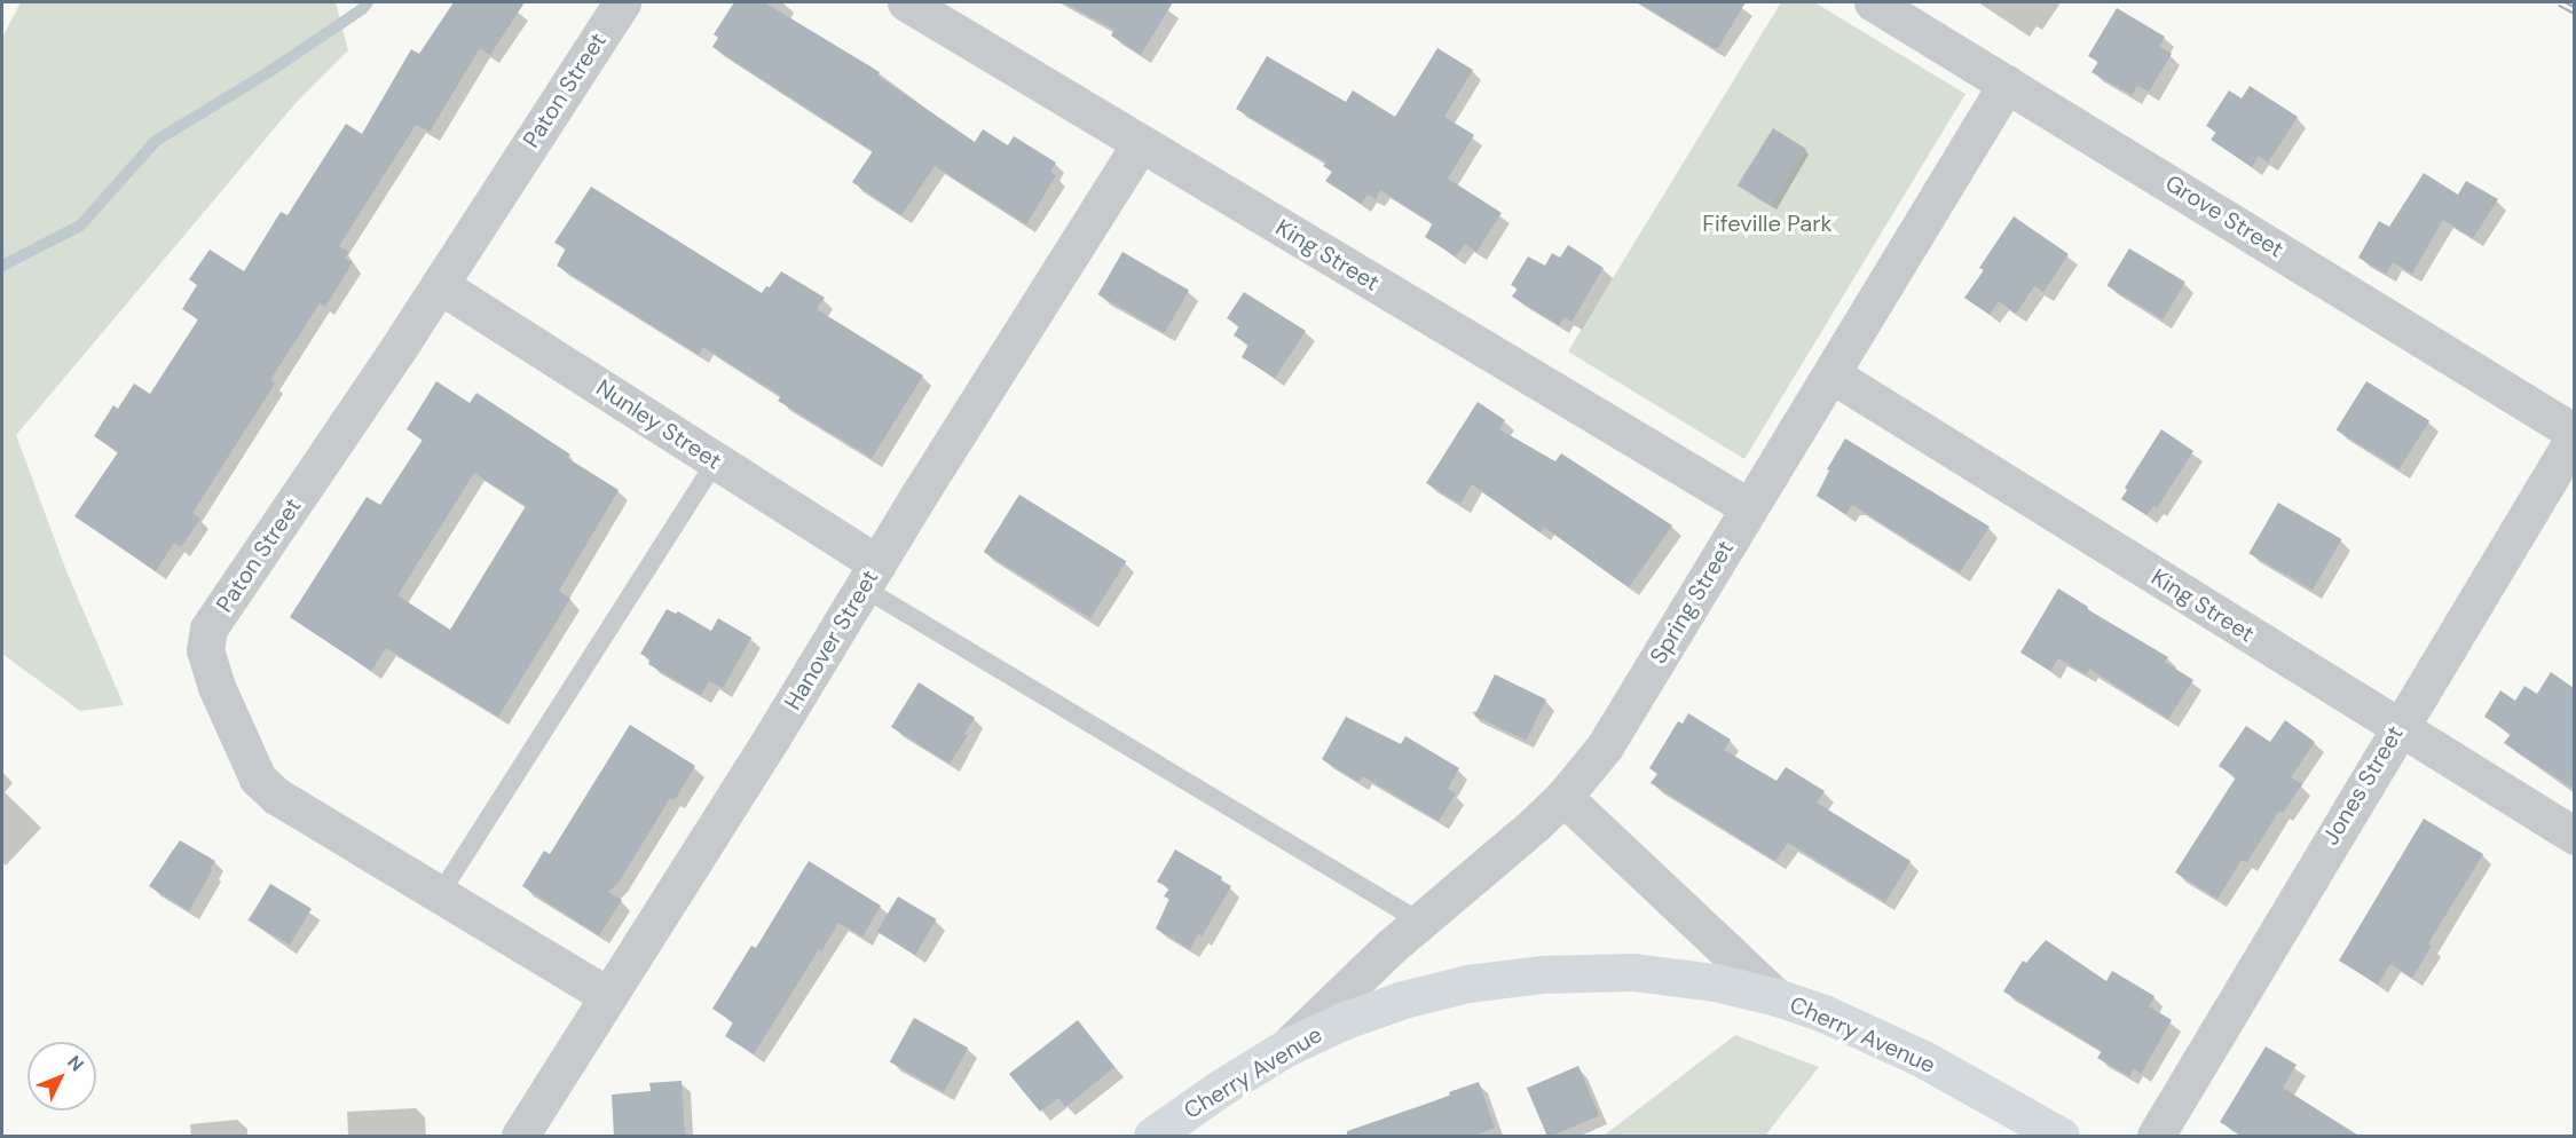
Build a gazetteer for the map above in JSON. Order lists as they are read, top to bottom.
{
  "streets": {
    "street": [
      "Paton Street",
      "Grove Street",
      "King Street",
      "Nunley Street",
      "Spring Street",
      "Hanover Street",
      "Jones Street",
      "Cherry Avenue"
    ]
  },
  "crossings": [
    ["Paton Street", "Nunley Street"],
    ["Paton Street", "Hanover Street"],
    ["Grove Street", "Spring Street"],
    ["Grove Street", "Jones Street"],
    ["King Street", "Spring Street"],
    ["King Street", "Hanover Street"],
    ["King Street", "Jones Street"],
    ["Nunley Street", "Hanover Street"],
    ["Spring Street", "Cherry Avenue"]
  ],
  "parks": ["Fifeville Park"],
  "north": "top right"
}
